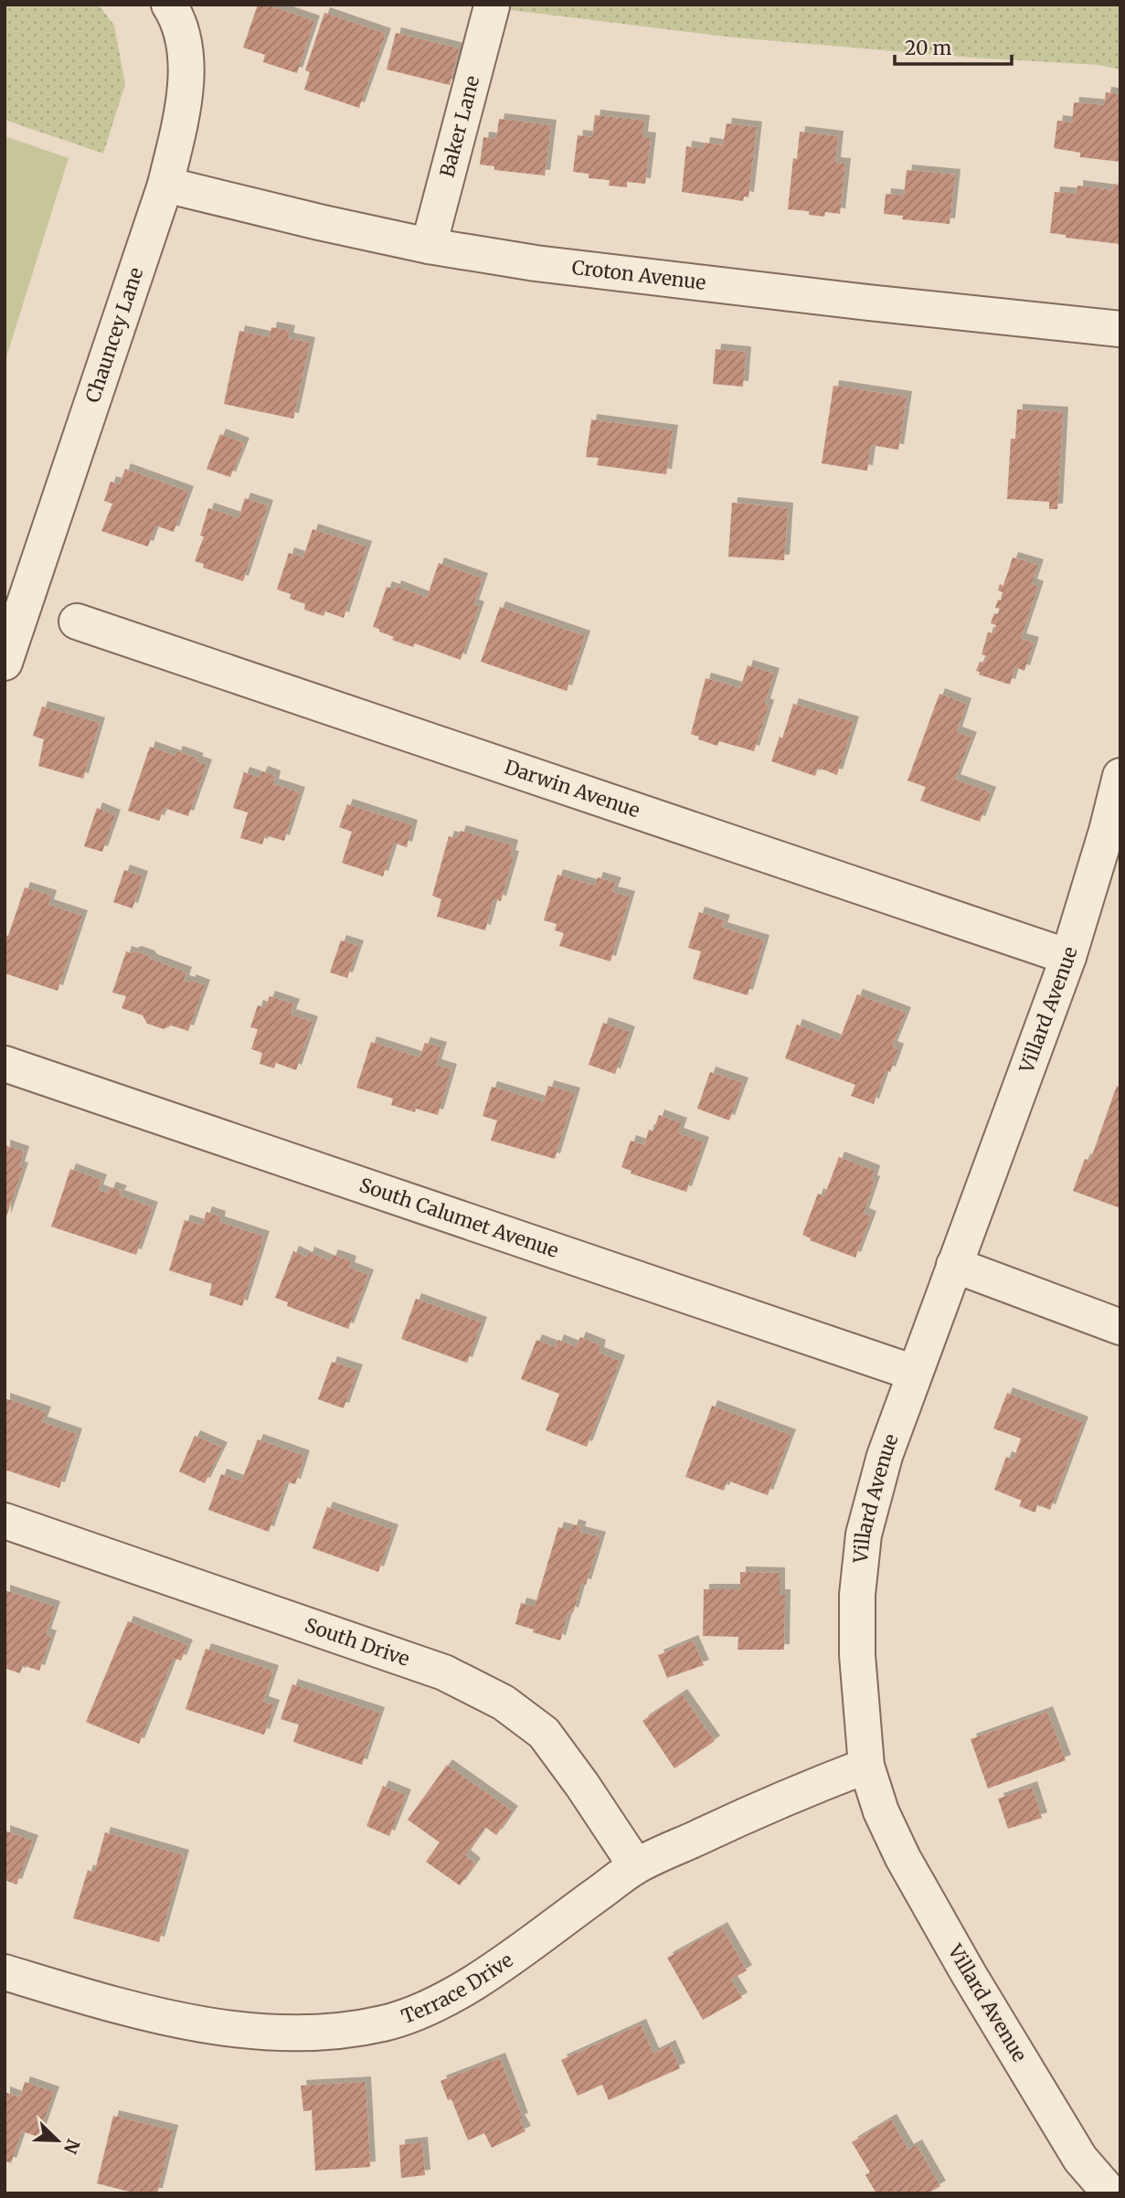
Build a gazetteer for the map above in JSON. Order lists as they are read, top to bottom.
{
  "streets": {
    "street": [
      "Baker Lane",
      "Croton Avenue",
      "Chauncey Lane",
      "Darwin Avenue",
      "Villard Avenue",
      "South Calumet Avenue",
      "South Drive",
      "Terrace Drive"
    ]
  },
  "crossings": [
    ["Baker Lane", "Croton Avenue"],
    ["Croton Avenue", "Chauncey Lane"],
    ["Darwin Avenue", "Villard Avenue"],
    ["Villard Avenue", "South Calumet Avenue"],
    ["Villard Avenue", "Terrace Drive"],
    ["South Drive", "Terrace Drive"]
  ],
  "scale_bar": "20 m",
  "north": "bottom right"
}
